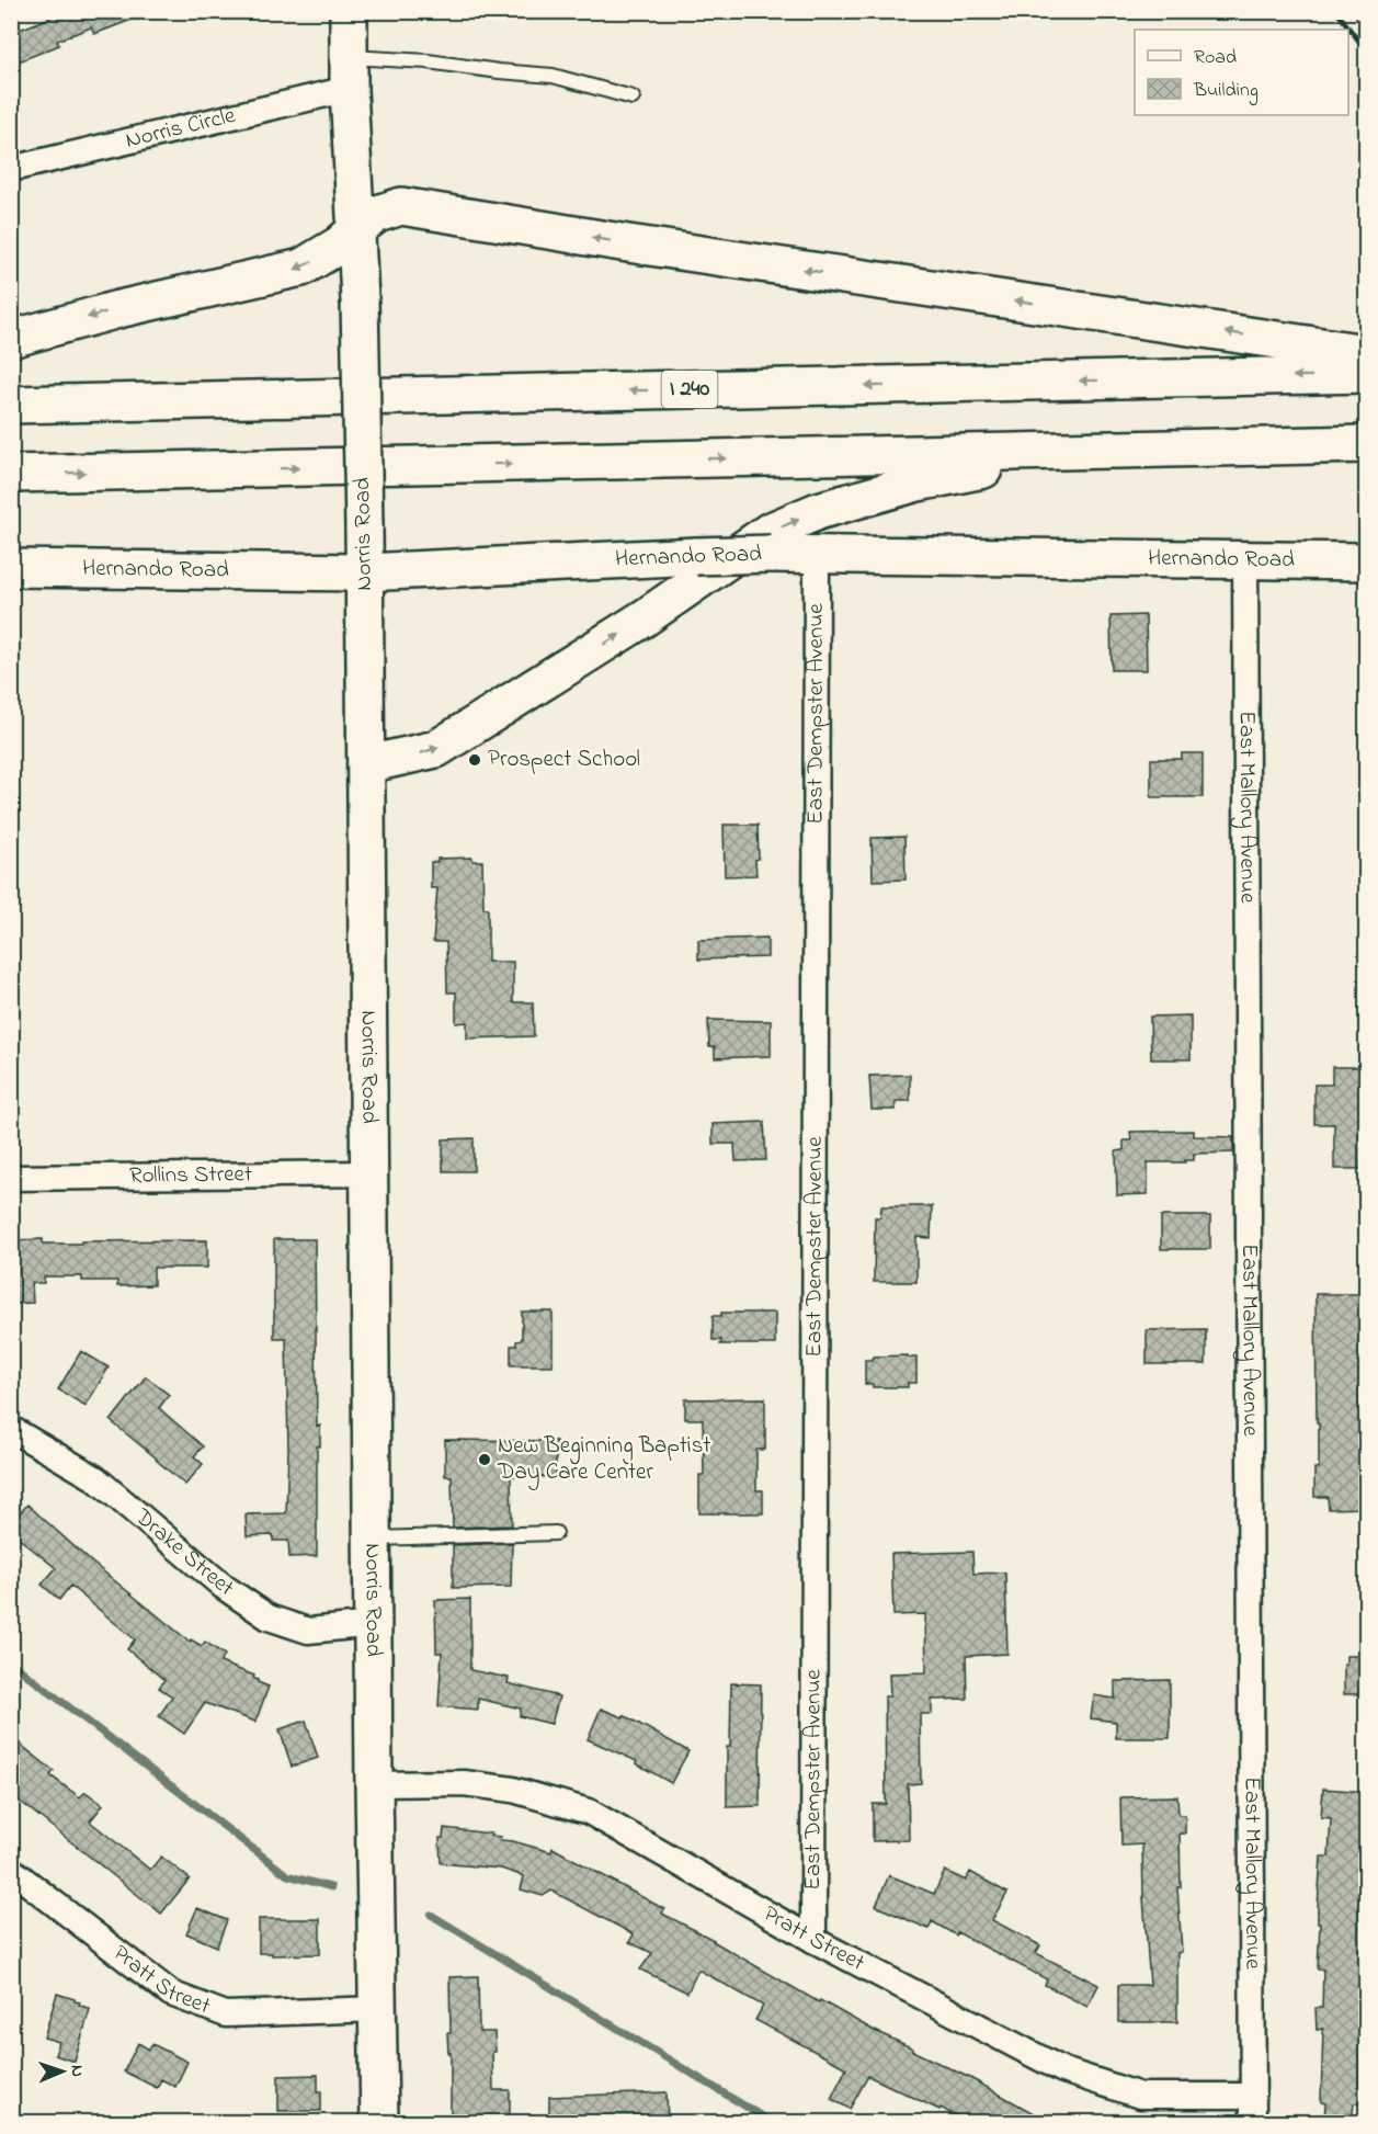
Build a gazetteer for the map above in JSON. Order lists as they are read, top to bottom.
{
  "streets": {
    "main road": ["I 240", "Norris Road", "Hernando Road"],
    "street": [
      "Norris Circle",
      "East Dempster Avenue",
      "East Mallory Avenue",
      "Rollins Street",
      "Drake Street",
      "Pratt Street"
    ]
  },
  "crossings": [
    ["Norris Circle", "Norris Road"],
    ["Norris Road", "Hernando Road"],
    ["Norris Road", "Rollins Street"],
    ["Norris Road", "Drake Street"],
    ["Norris Road", "Pratt Street"],
    ["Hernando Road", "East Dempster Avenue"],
    ["Hernando Road", "East Mallory Avenue"],
    ["East Dempster Avenue", "Pratt Street"],
    ["East Mallory Avenue", "Pratt Street"]
  ],
  "places": ["Prospect School", "New Beginning Baptist Day Care Center"],
  "legend": ["Road", "Building"],
  "north": "right"
}
